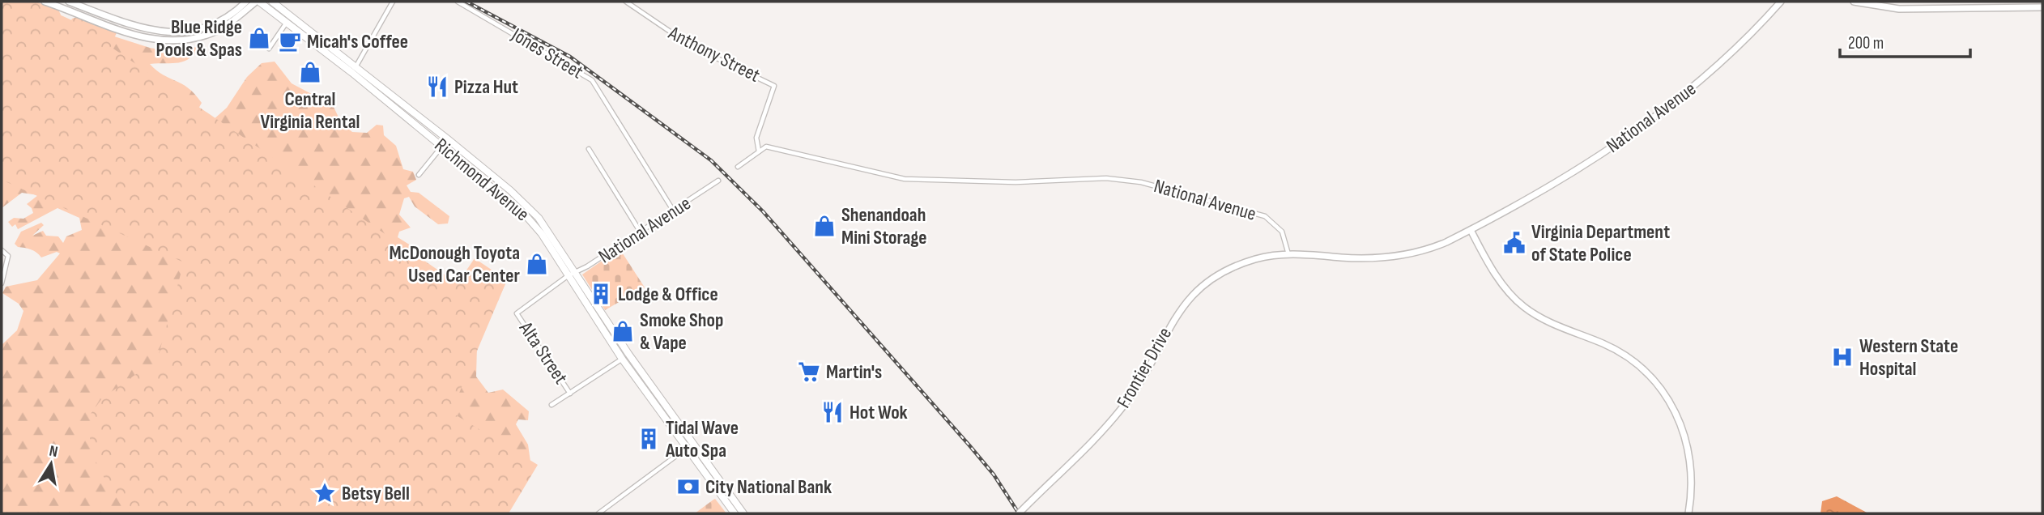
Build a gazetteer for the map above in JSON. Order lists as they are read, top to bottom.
{
  "streets": {
    "main road": ["Richmond Avenue"],
    "street": [
      "Jones Street",
      "Anthony Street",
      "National Avenue",
      "Alta Street",
      "Frontier Drive"
    ]
  },
  "crossings": [
    ["Jones Street", "National Avenue"],
    ["Anthony Street", "National Avenue"],
    ["National Avenue", "Richmond Avenue"],
    ["National Avenue", "Alta Street"],
    ["National Avenue", "Frontier Drive"]
  ],
  "places": {
    "shop": [
      "Blue Ridge Pools & Spas",
      "Central Virginia Rental",
      "Shenandoah Mini Storage",
      "McDonough Toyota Used Car Center",
      "Smoke Shop & Vape"
    ],
    "cafe": ["Micah's Coffee"],
    "restaurant": ["Pizza Hut", "Hot Wok"],
    "public building": ["Virginia Department of State Police"],
    "building": ["Lodge & Office", "Tidal Wave Auto Spa"],
    "hospital": ["Western State Hospital"],
    "supermarket": ["Martin's"],
    "bank": ["City National Bank"],
    "place": ["Betsy Bell"]
  },
  "scale_bar": "200 m",
  "north": "top"
}
